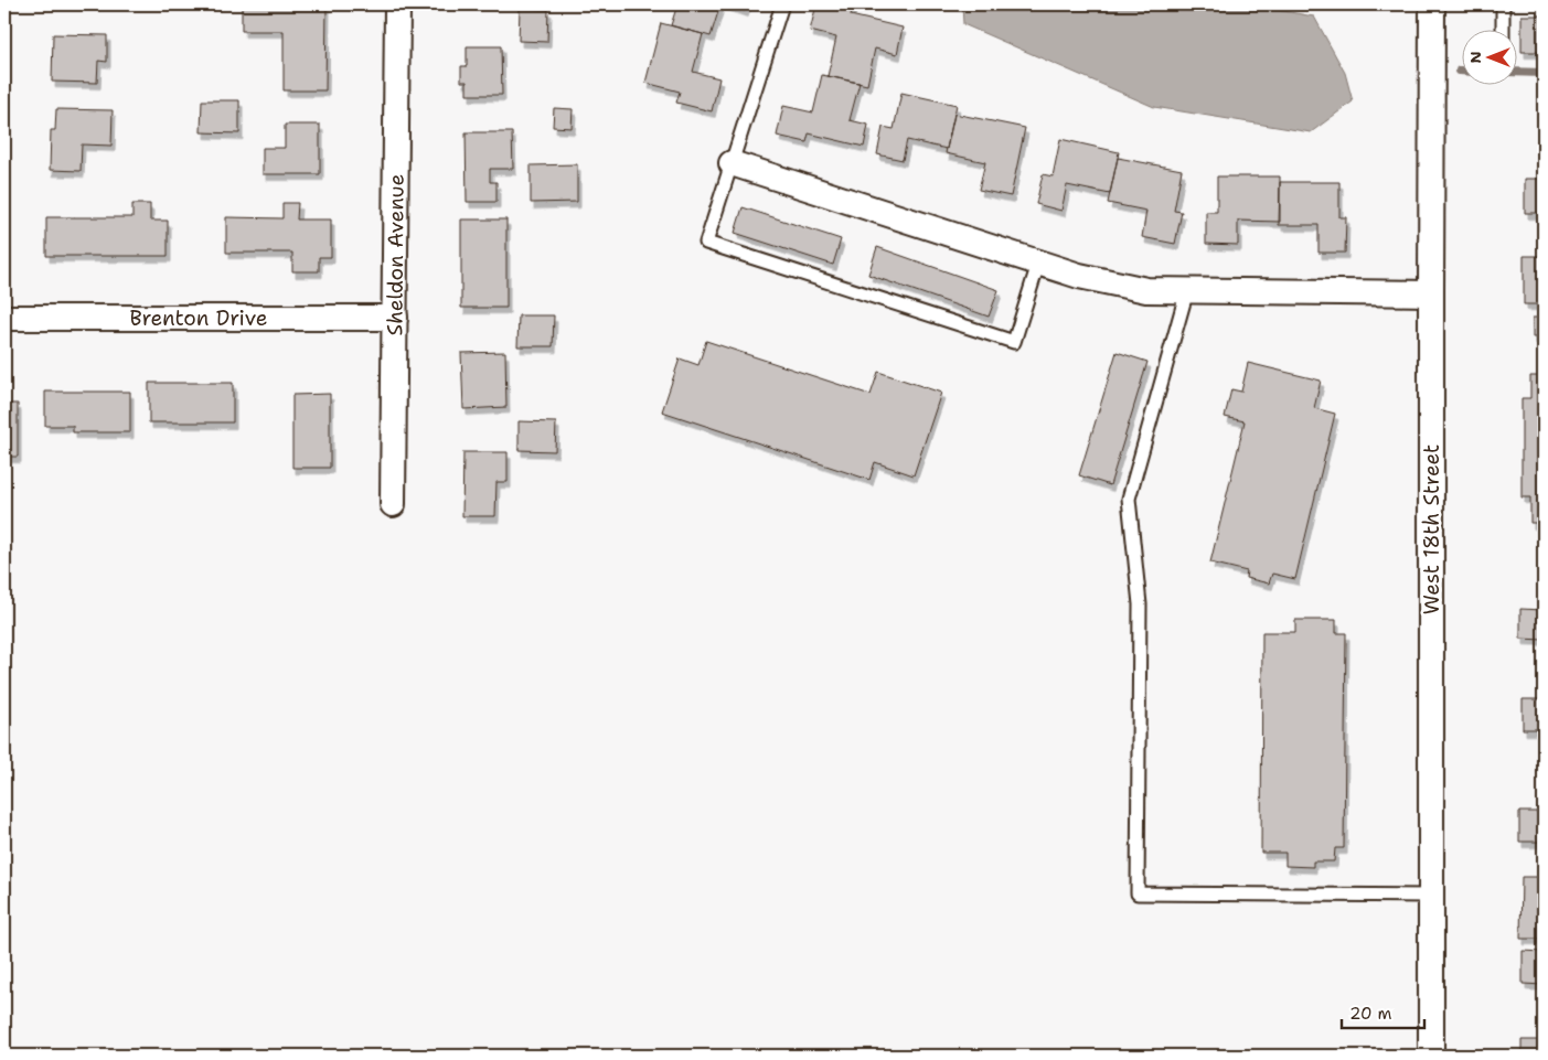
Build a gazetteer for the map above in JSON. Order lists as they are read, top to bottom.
{
  "streets": {
    "street": ["Sheldon Avenue", "Brenton Drive", "West 18th Street"]
  },
  "crossings": [
    ["Sheldon Avenue", "Brenton Drive"]
  ],
  "scale_bar": "20 m",
  "north": "left"
}
